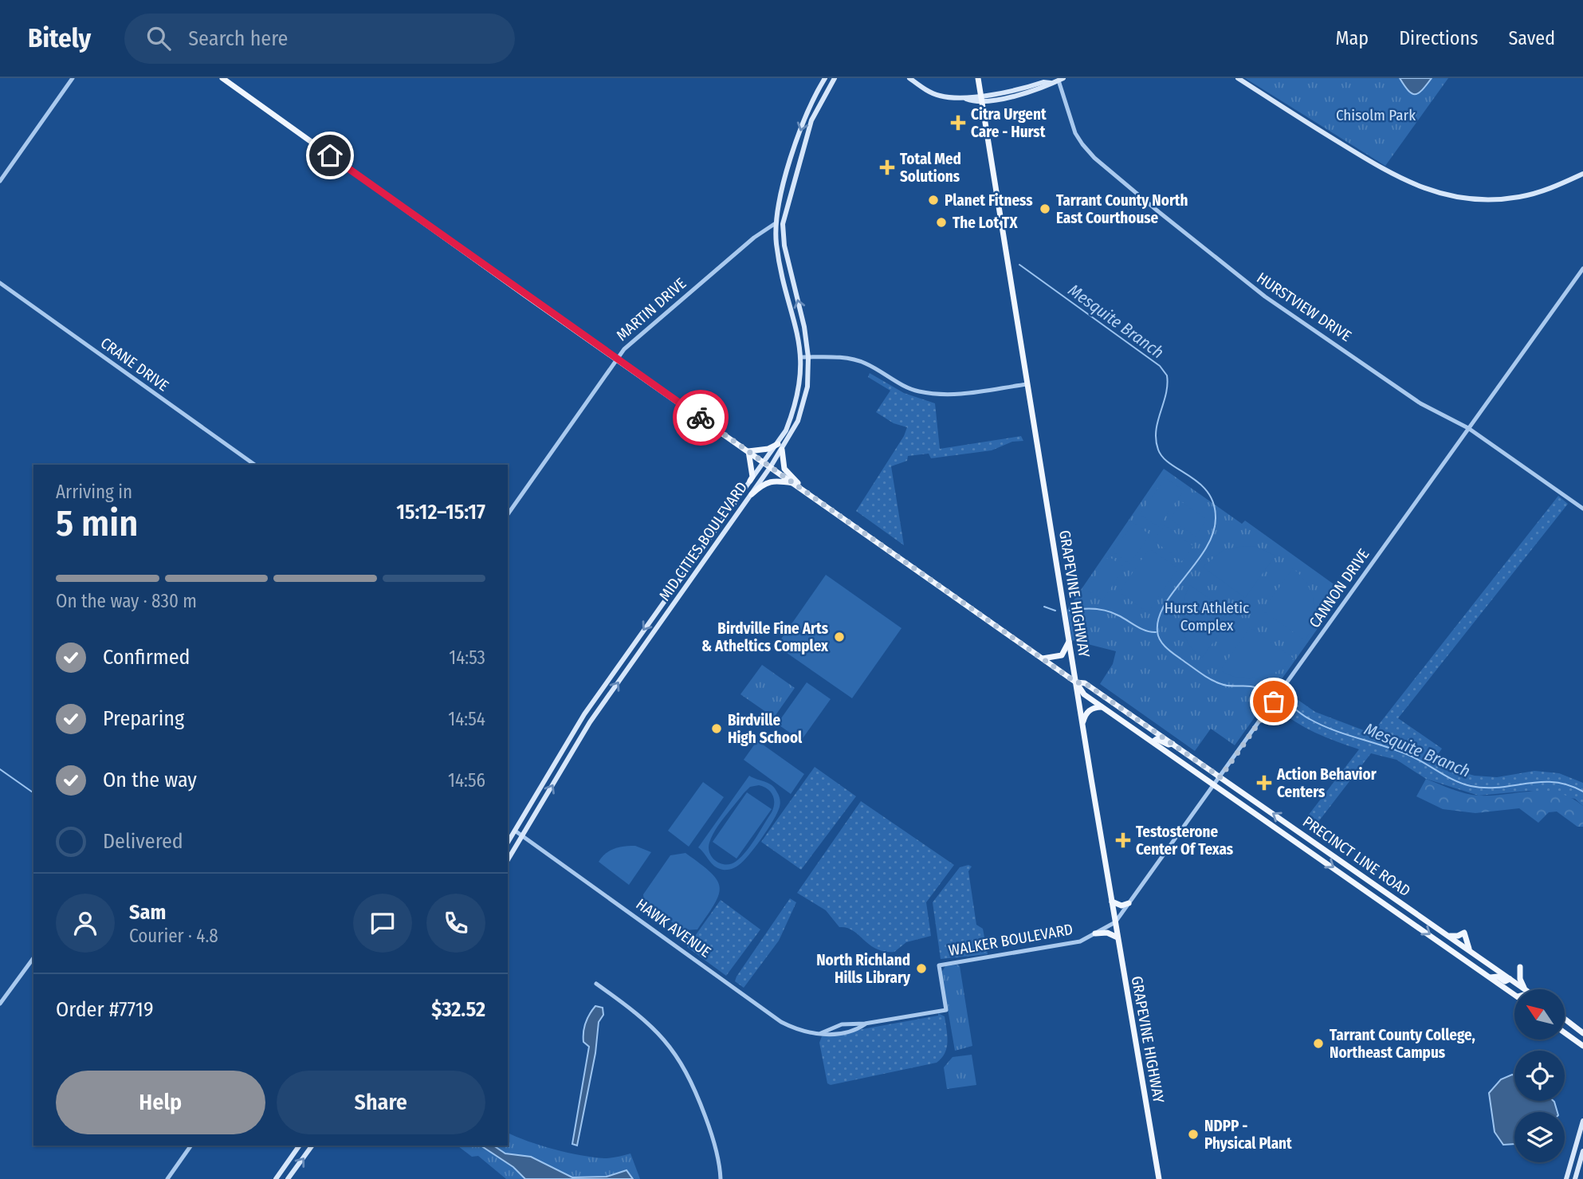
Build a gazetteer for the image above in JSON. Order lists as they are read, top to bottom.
{
  "streets": {
    "main road": ["MID CITIES BOULEVARD", "GRAPEVINE HIGHWAY", "PRECINCT LINE ROAD"],
    "street": [
      "HURSTVIEW DRIVE",
      "MARTIN DRIVE",
      "CRANE DRIVE",
      "CANNON DRIVE",
      "HAWK AVENUE",
      "WALKER BOULEVARD"
    ]
  },
  "crossings": [
    ["HURSTVIEW DRIVE", "CANNON DRIVE"],
    ["MARTIN DRIVE", "MID CITIES BOULEVARD"],
    ["MARTIN DRIVE", "PRECINCT LINE ROAD"],
    ["MID CITIES BOULEVARD", "PRECINCT LINE ROAD"],
    ["MID CITIES BOULEVARD", "HAWK AVENUE"],
    ["CANNON DRIVE", "GRAPEVINE HIGHWAY"],
    ["CANNON DRIVE", "PRECINCT LINE ROAD"],
    ["CANNON DRIVE", "WALKER BOULEVARD"],
    ["GRAPEVINE HIGHWAY", "PRECINCT LINE ROAD"],
    ["GRAPEVINE HIGHWAY", "WALKER BOULEVARD"],
    ["HAWK AVENUE", "WALKER BOULEVARD"]
  ],
  "water": ["Mesquite Branch"],
  "parks": ["Chisolm Park", "Hurst Athletic Complex"],
  "places": {
    "health": [
      "Citra Urgent Care - Hurst",
      "Total Med Solutions",
      "Action Behavior Centers",
      "Testosterone Center Of Texas"
    ],
    "other": [
      "Planet Fitness",
      "Tarrant County North East Courthouse",
      "The Lot TX",
      "Birdville Fine Arts & Atheltics Complex",
      "Birdville High School",
      "North Richland Hills Library",
      "Tarrant County College, Northeast Campus",
      "NDPP - Physical Plant"
    ]
  },
  "north": "top left",
  "page": {
    "header": "Bitely",
    "search": "Search here",
    "nav": ["Map", "Directions", "Saved"],
    "heading": ["5 min", "Arriving in", "15:12–15:17"],
    "panel": [
      "Sam",
      "Courier · 4.8",
      "Order #7719",
      "$32.52"
    ],
    "bar": "On the way · 830 m",
    "list": [
      ["Confirmed", "14:53"],
      ["Preparing", "14:54"],
      ["On the way", "14:56"],
      "Delivered"
    ],
    "buttons": ["Help", "Share"]
  }
}
